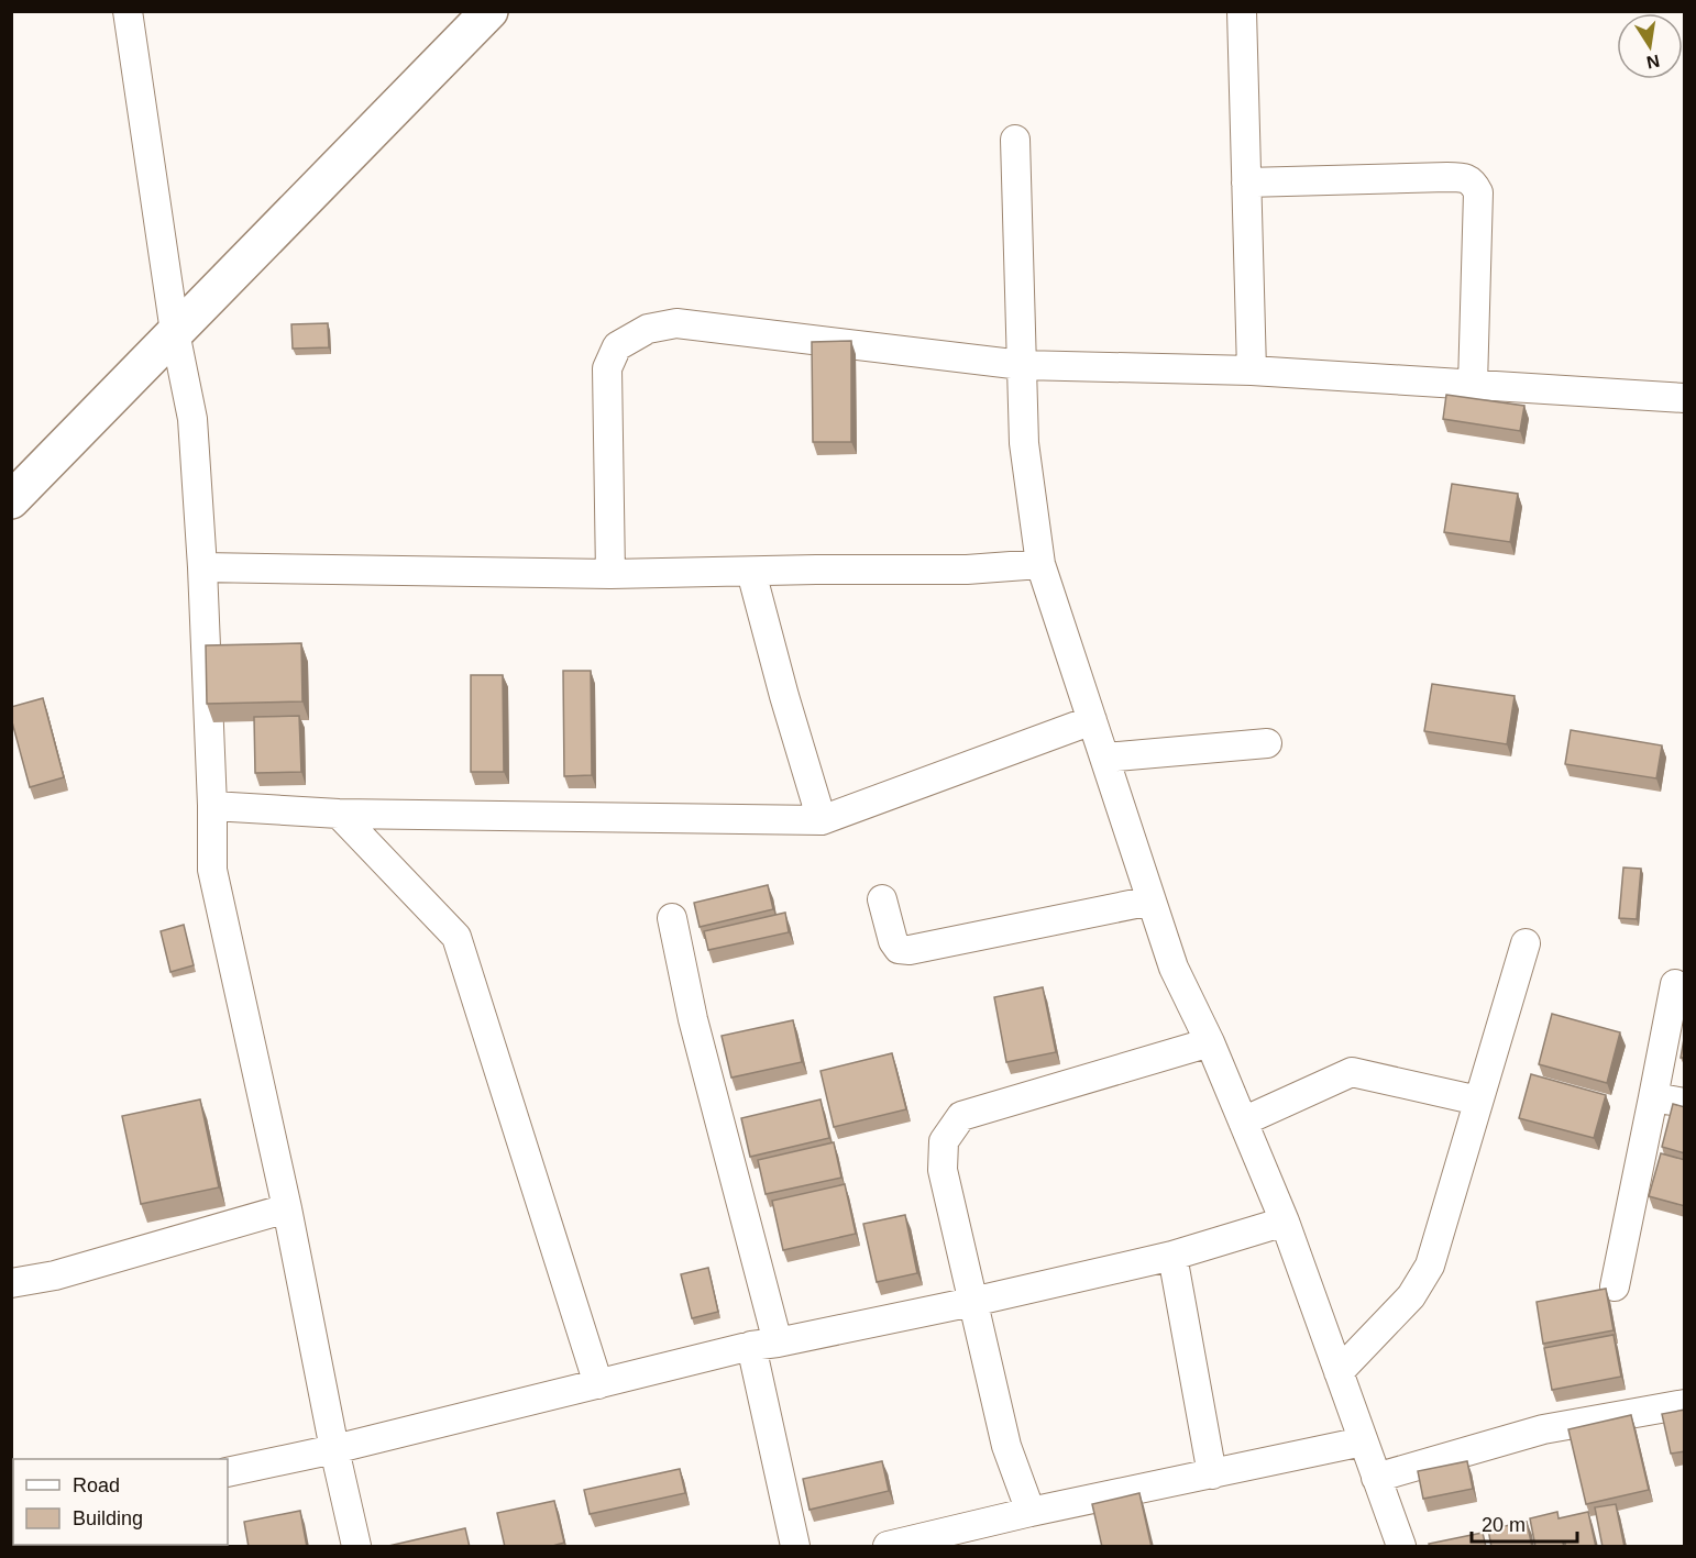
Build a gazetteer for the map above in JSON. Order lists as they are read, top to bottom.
{
  "legend": ["Road", "Building"],
  "scale_bar": "20 m",
  "north": "bottom"
}
